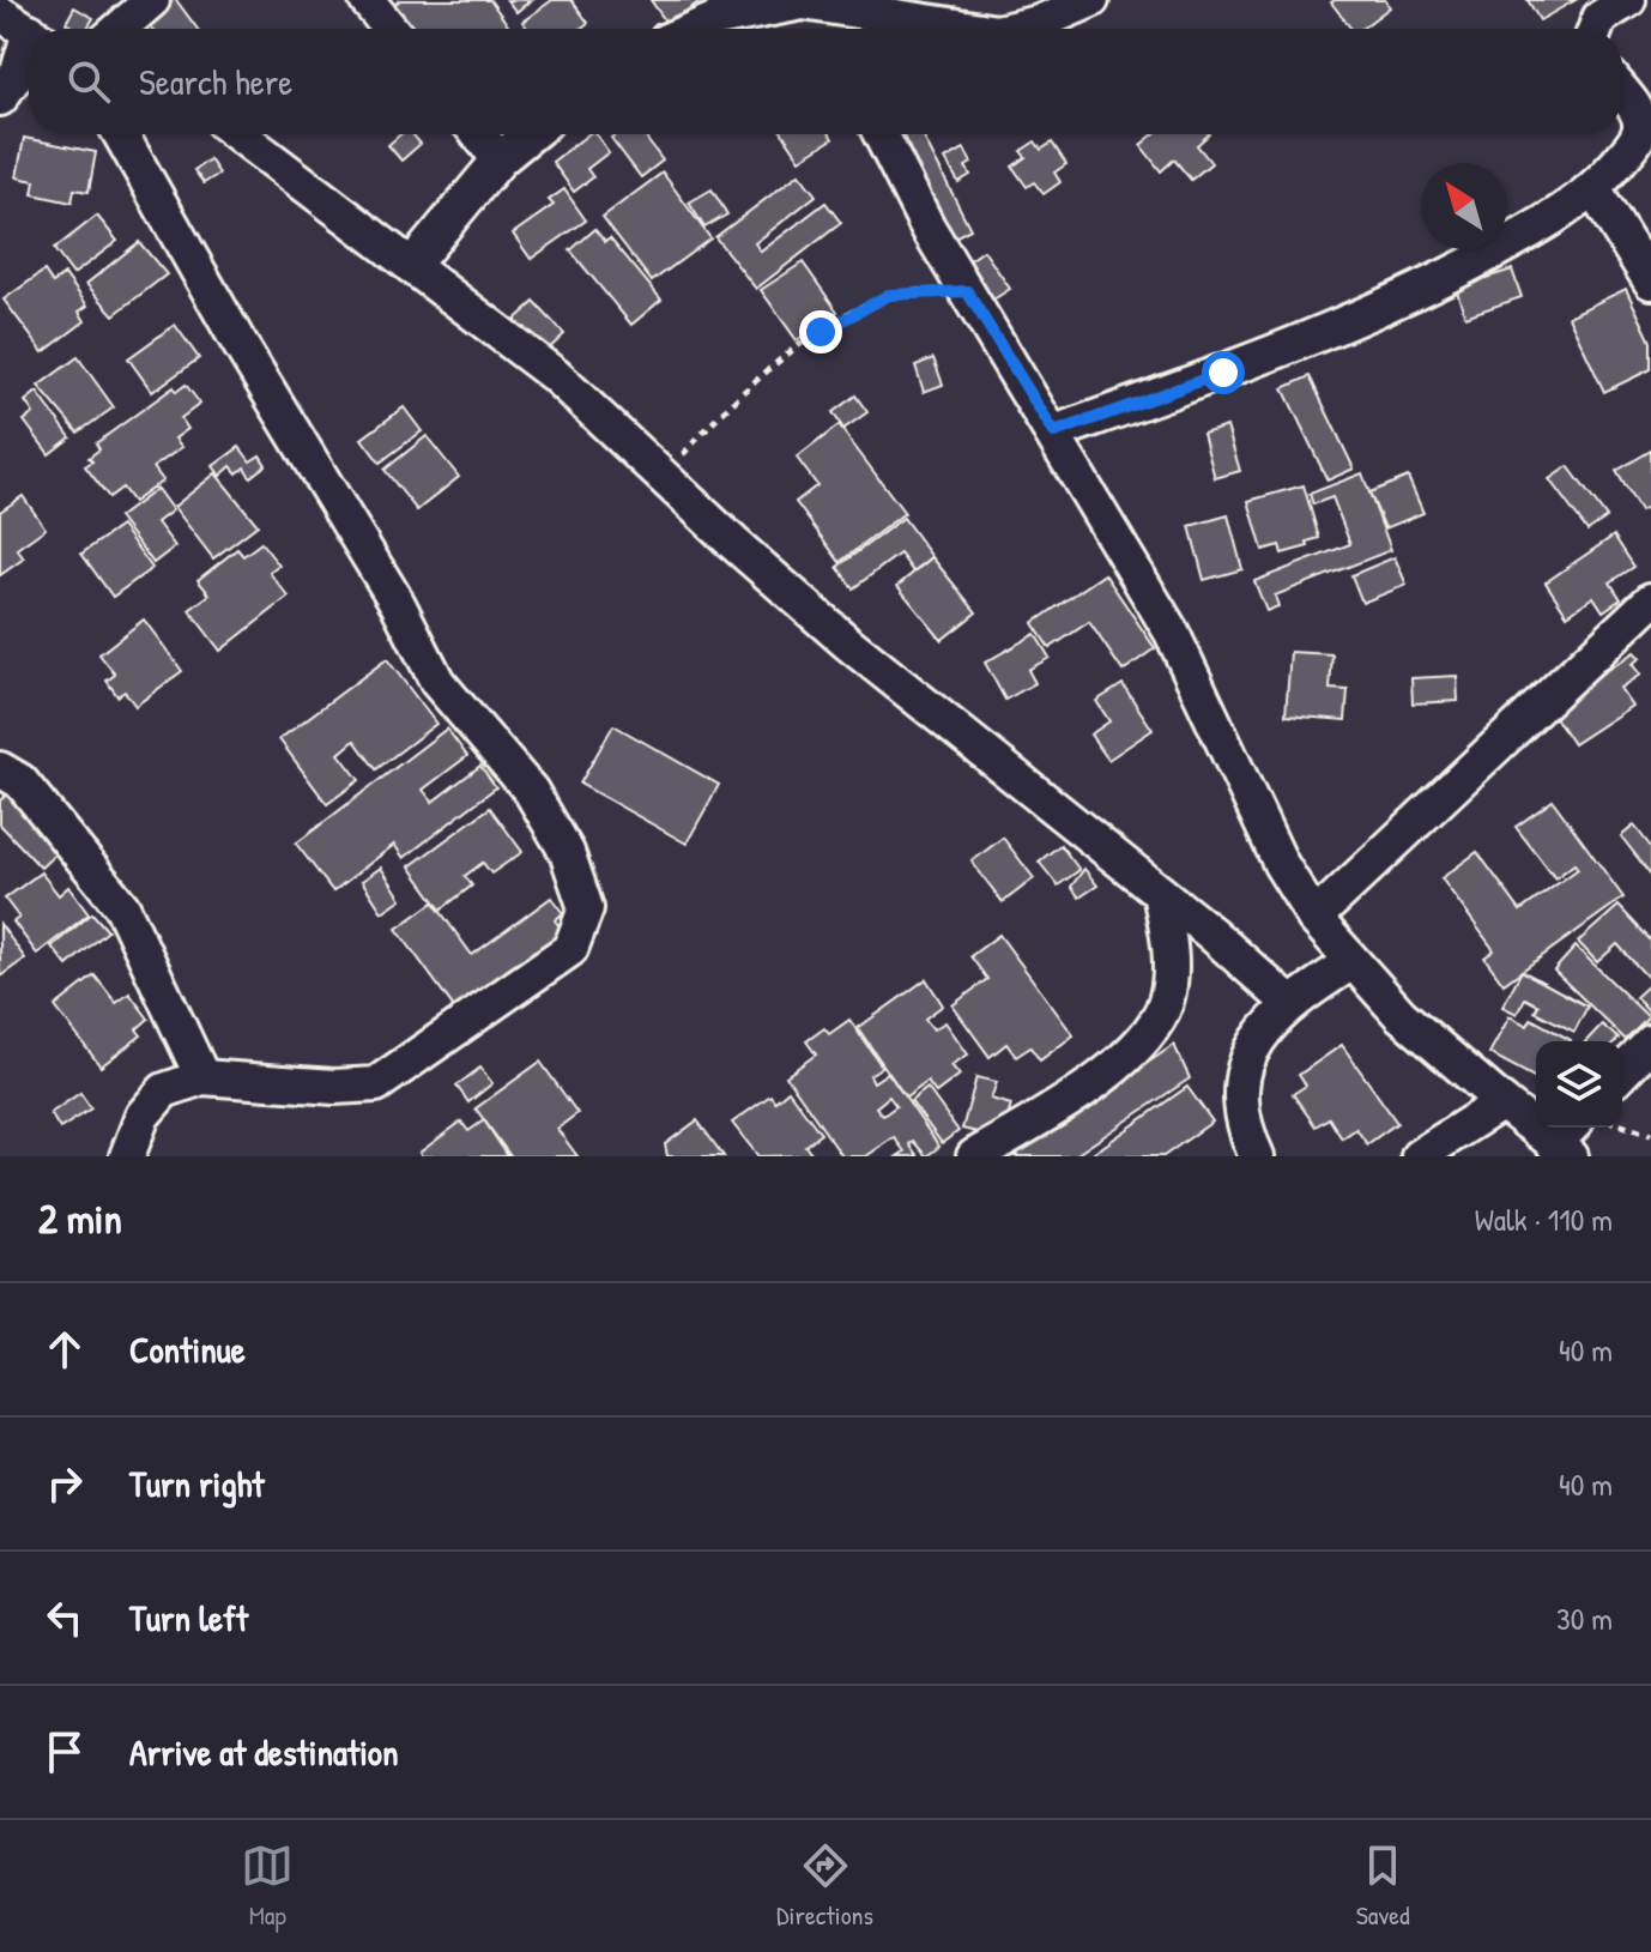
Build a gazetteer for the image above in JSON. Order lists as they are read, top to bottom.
{
  "north": "top left",
  "page": {
    "search": "Search here",
    "heading": ["2 min", "Walk · 110 m"],
    "list": [
      ["Continue", "40 m"],
      ["Turn right", "40 m"],
      ["Turn left", "30 m"],
      "Arrive at destination"
    ],
    "nav": ["Map", "Directions", "Saved"]
  }
}
